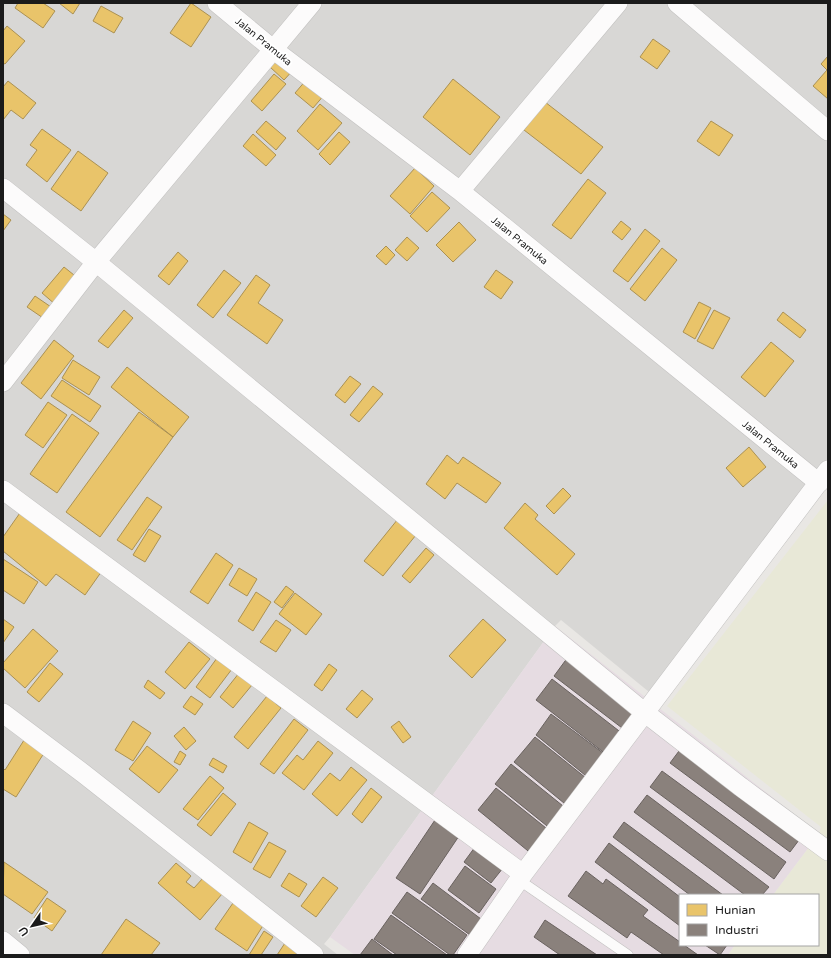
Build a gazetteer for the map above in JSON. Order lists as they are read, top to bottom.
{
  "streets": {
    "street": ["Jalan Pramuka"]
  },
  "legend": ["Hunian", "Industri"],
  "north": "bottom left"
}
